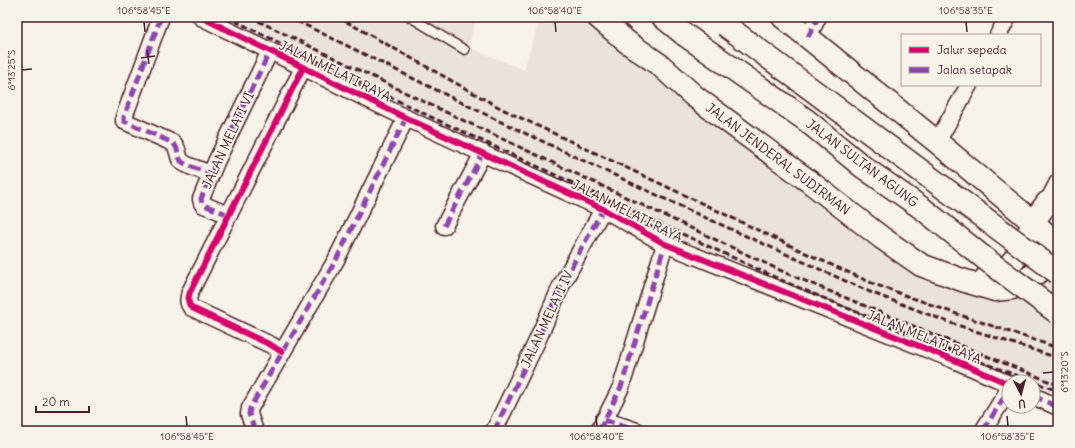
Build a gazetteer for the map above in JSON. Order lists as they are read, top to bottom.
{
  "streets": {
    "main road": ["JALAN JENDERAL SUDIRMAN", "JALAN SULTAN AGUNG"],
    "street": ["JALAN MELATI RAYA", "JALAN MELATI VI", "JALAN MELATI IV"]
  },
  "crossings": [
    ["JALAN MELATI RAYA", "JALAN MELATI VI"],
    ["JALAN MELATI RAYA", "JALAN MELATI IV"]
  ],
  "legend": ["Jalur sepeda", "Jalan setapak"],
  "scale_bar": "20 m",
  "north": "bottom",
  "coordinates": [
    "106°58'45\"E",
    "106°58'40\"E",
    "106°58'35\"E",
    "6°13'25\"S",
    "6°13'20\"S"
  ]
}
